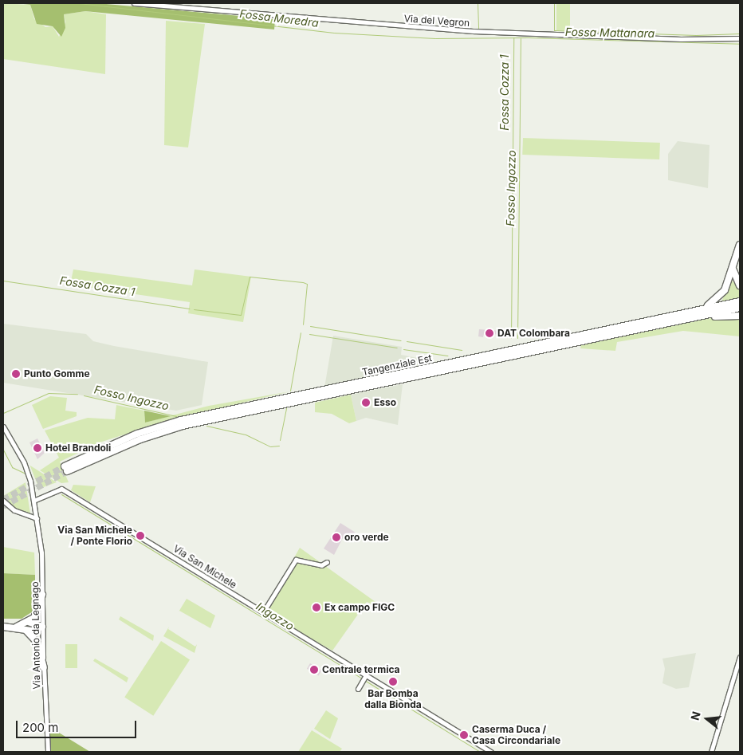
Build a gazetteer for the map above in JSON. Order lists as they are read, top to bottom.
{
  "streets": {
    "highway": ["Tangenziale Est"],
    "street": ["Via del Vegron", "Via San Michele", "Via Antonio da Legnago"]
  },
  "crossings": [
    ["Via San Michele", "Via Antonio da Legnago"]
  ],
  "water": [
    "Fossa Moredra",
    "Fossa Mattanara",
    "Fossa Cozza 1",
    "Fosso Ingozzo",
    "Ingozzo"
  ],
  "places": [
    "DAT Colombara",
    "Punto Gomme",
    "Esso",
    "Hotel Brandoli",
    "Via San Michele / Ponte Florio",
    "oro verde",
    "Ex campo FIGC",
    "Centrale termica",
    "Bar Bomba dalla Bionda",
    "Caserma Duca / Casa Circondariale"
  ],
  "scale_bar": "200 m",
  "north": "left"
}
